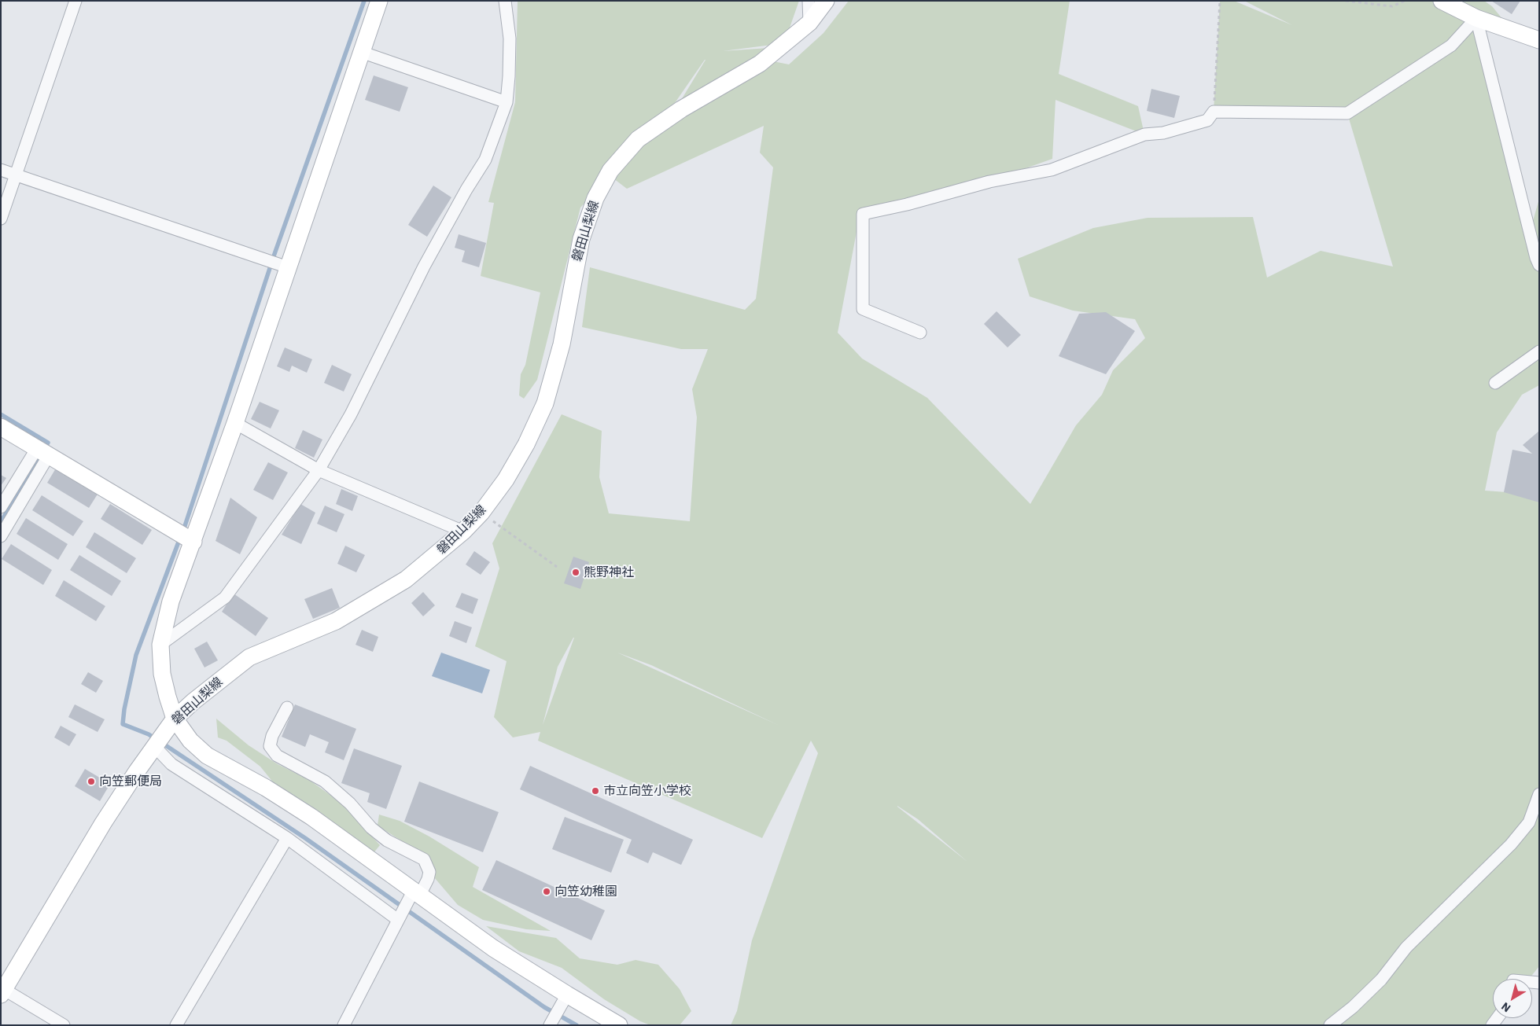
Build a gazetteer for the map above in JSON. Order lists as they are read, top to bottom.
{
  "streets": {
    "street": ["磐田山梨線"]
  },
  "places": [
    "熊野神社",
    "向笠郵便局",
    "市立向笠小学校",
    "向笠幼稚園"
  ],
  "north": "bottom left"
}
